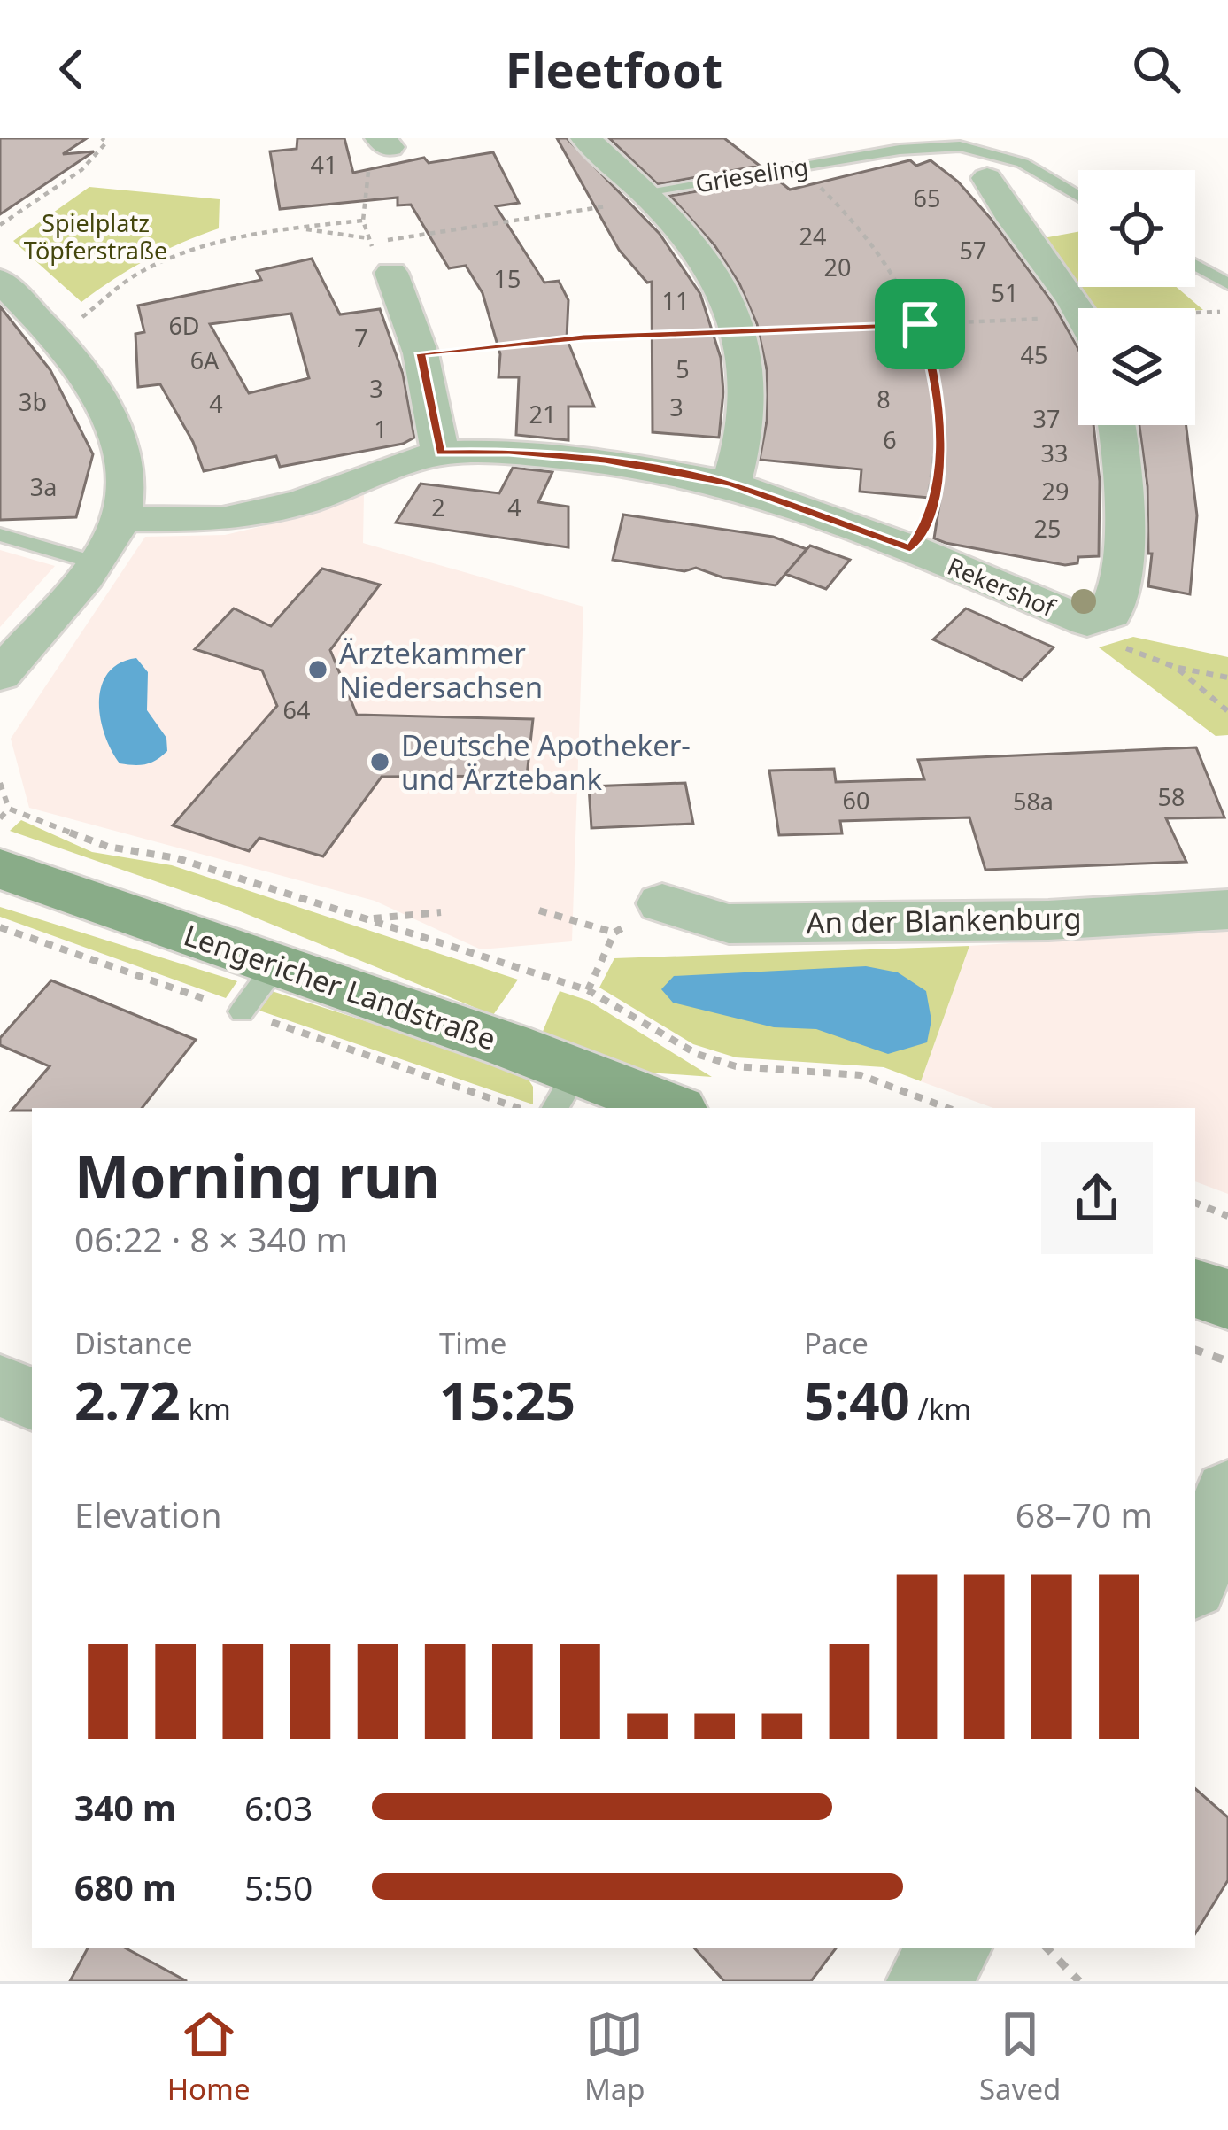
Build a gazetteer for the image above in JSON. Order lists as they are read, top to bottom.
{
  "streets": {
    "main road": ["Lengericher Landstraße"],
    "street": ["Grieseling", "Rekershof", "An der Blankenburg"]
  },
  "crossings": [
    ["Grieseling", "Rekershof"]
  ],
  "parks": ["Spielplatz Töpferstraße"],
  "places": ["Ärztekammer Niedersachsen", "Deutsche Apotheker- und Ärztebank"],
  "house_numbers": [
    "41",
    "65",
    "24",
    "57",
    "20",
    "15",
    "51",
    "11",
    "6D",
    "7",
    "45",
    "6A",
    "5",
    "3",
    "8",
    "3b",
    "4",
    "3",
    "21",
    "37",
    "1",
    "6",
    "33",
    "3a",
    "29",
    "2",
    "4",
    "25",
    "64",
    "58",
    "60",
    "58a"
  ],
  "page": {
    "header": "Fleetfoot",
    "heading": ["Morning run", "06:22 · 8 × 340 m"],
    "stats": [
      ["Distance", "2.72 km"],
      ["Time", "15:25"],
      ["Pace", "5:40 /km"]
    ],
    "chart": ["Elevation", "68–70 m"],
    "list": [
      {
        "name": "340 m",
        "note": "6:03"
      },
      {
        "name": "680 m",
        "note": "5:50"
      }
    ],
    "tabs": ["Home", "Map", "Saved"]
  }
}
